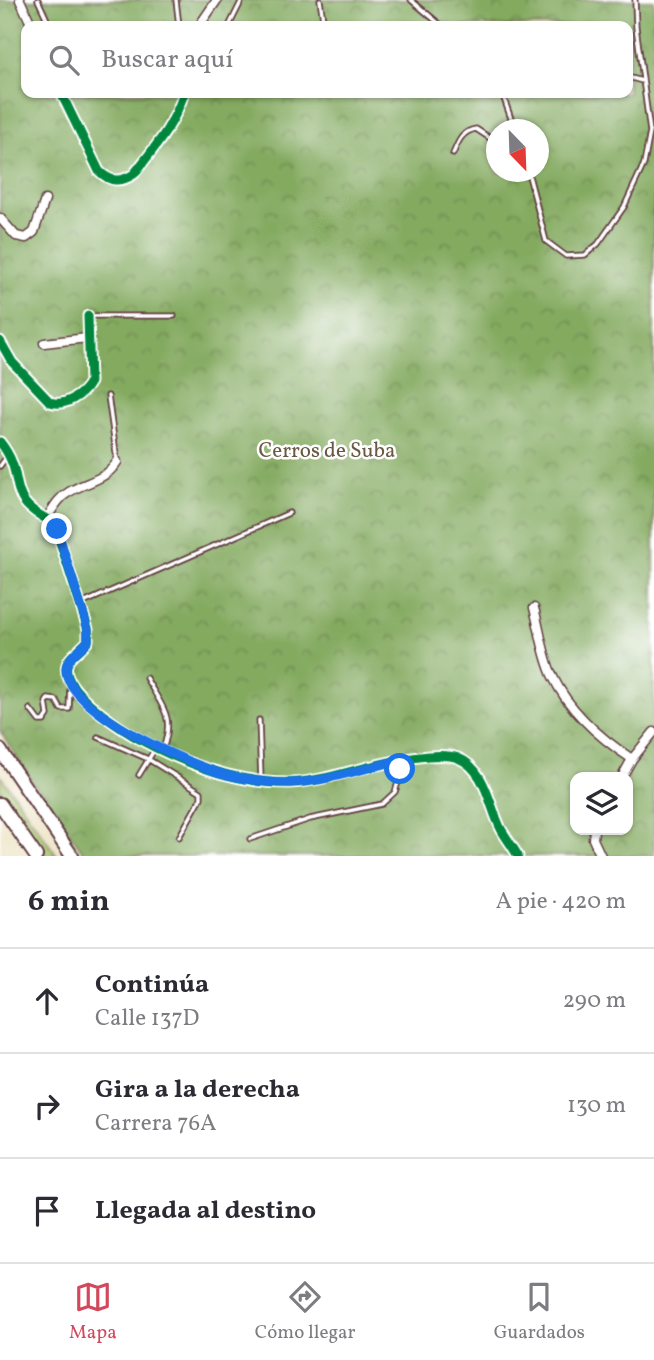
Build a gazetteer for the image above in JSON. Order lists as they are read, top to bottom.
{
  "parks": ["Cerros de Suba"],
  "north": "bottom right",
  "page": {
    "search": "Buscar aquí",
    "heading": ["6 min", "A pie · 420 m"],
    "list": [
      ["Continúa", "Calle 137D", "290 m"],
      ["Gira a la derecha", "Carrera 76A", "130 m"],
      "Llegada al destino"
    ],
    "nav": ["Mapa", "Cómo llegar", "Guardados"]
  }
}
